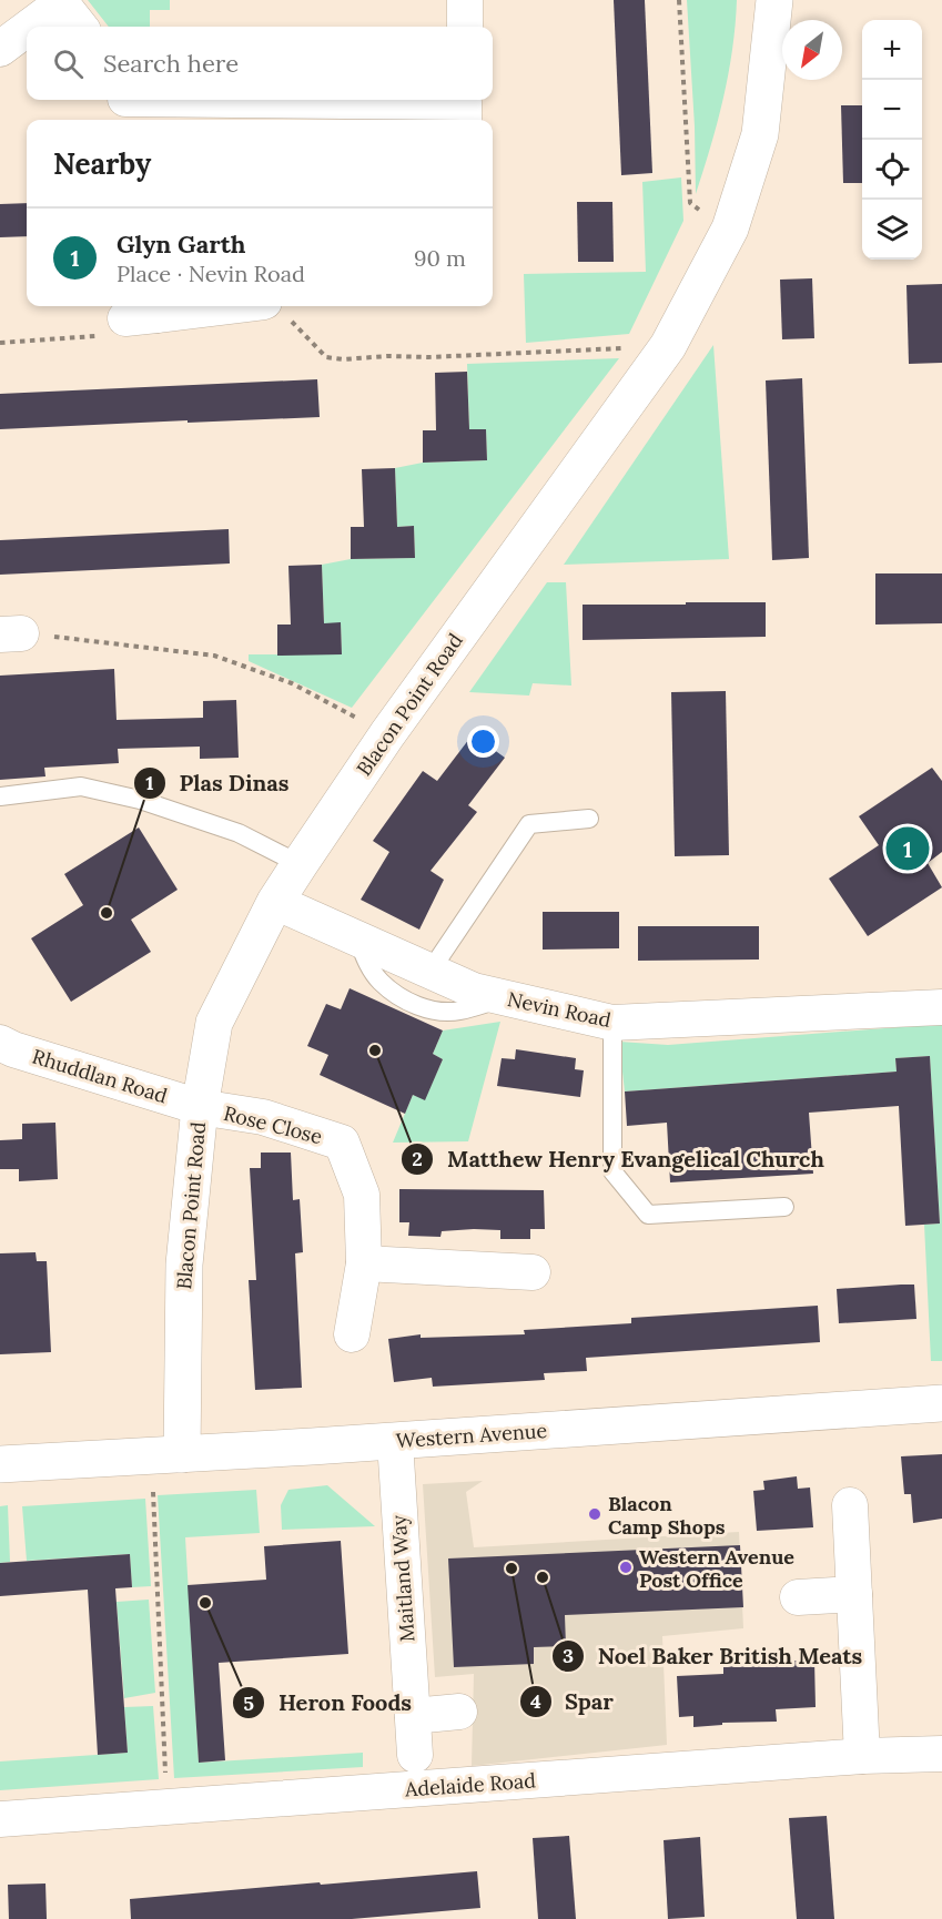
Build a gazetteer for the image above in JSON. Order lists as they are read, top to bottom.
{
  "streets": {
    "street": [
      "Blacon Point Road",
      "Nevin Road",
      "Rhuddlan Road",
      "Rose Close",
      "Western Avenue",
      "Maitland Way",
      "Adelaide Road"
    ]
  },
  "crossings": [
    ["Blacon Point Road", "Nevin Road"],
    ["Blacon Point Road", "Rhuddlan Road"],
    ["Blacon Point Road", "Rose Close"],
    ["Blacon Point Road", "Western Avenue"],
    ["Rhuddlan Road", "Rose Close"],
    ["Western Avenue", "Maitland Way"]
  ],
  "places": [
    "Plas Dinas",
    "Matthew Henry Evangelical Church",
    "Blacon Camp Shops",
    "Western Avenue Post Office",
    "Spar",
    "Noel Baker British Meats",
    "Heron Foods"
  ],
  "north": "bottom left",
  "page": {
    "map_buttons": ["+", "−"],
    "search": "Search here",
    "heading": "Nearby",
    "list": [
      {
        "mark": "1",
        "name": "Glyn Garth",
        "note": "Place · Nevin Road",
        "value": "90 m"
      }
    ],
    "pins": "1"
  }
}
